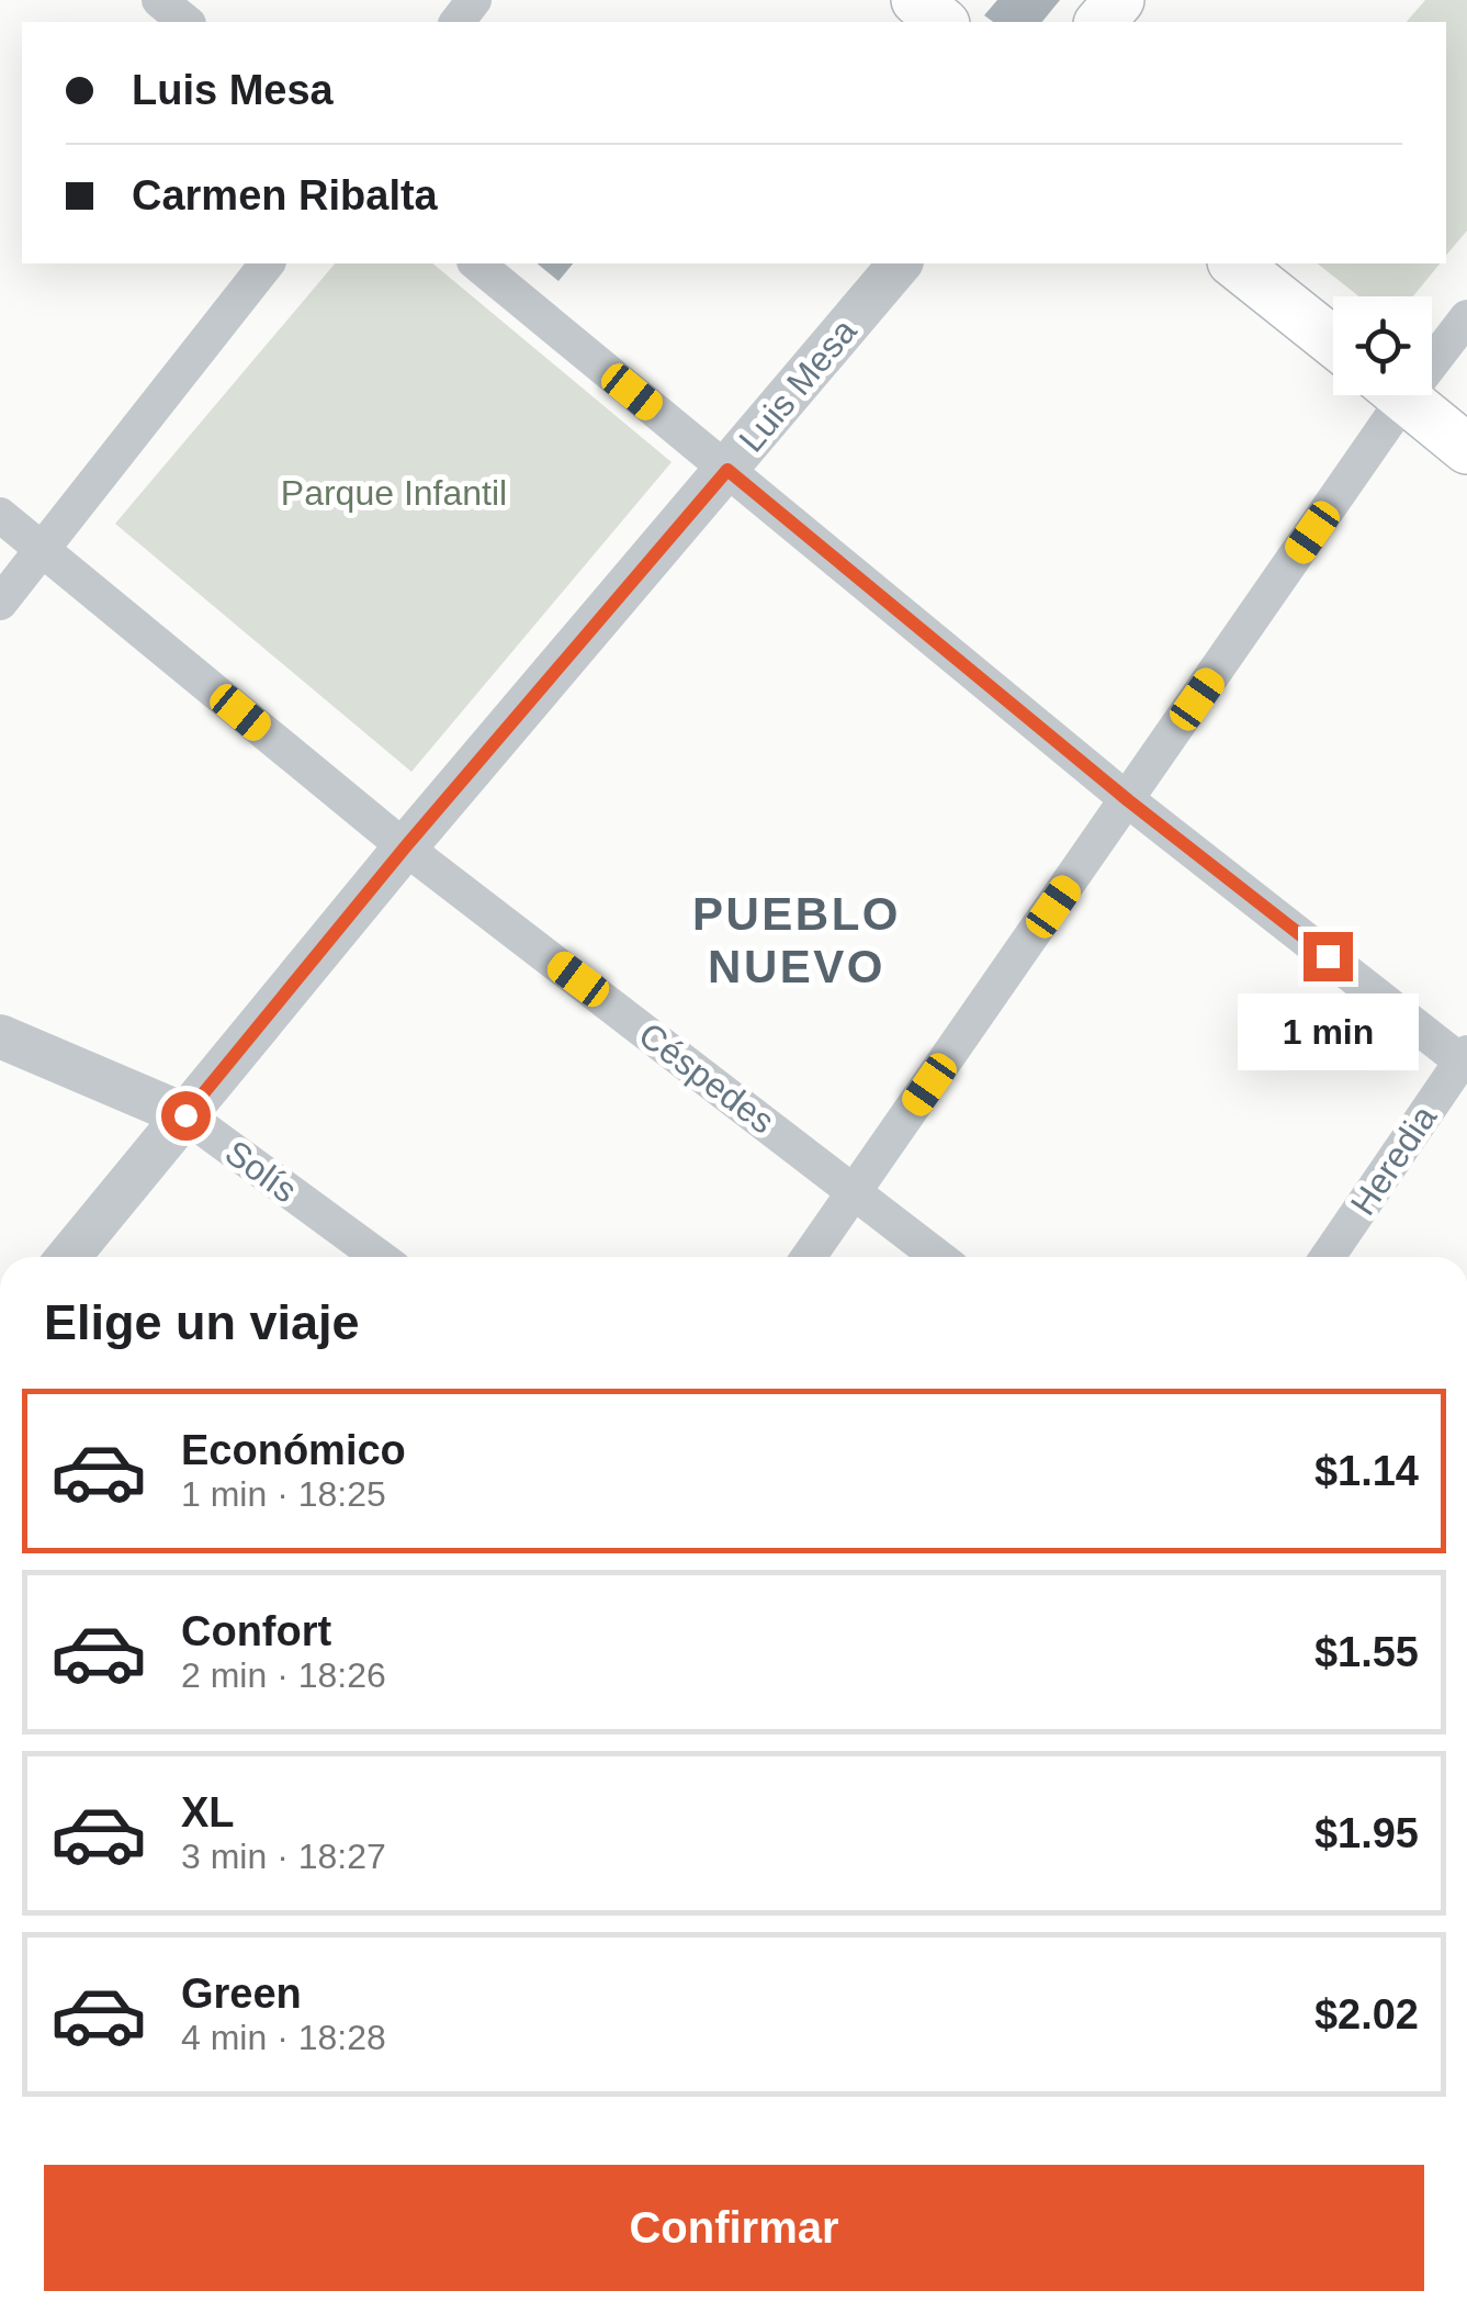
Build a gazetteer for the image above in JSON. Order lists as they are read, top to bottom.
{
  "streets": {
    "street": [
      "Luis Mesa",
      "Céspedes",
      "Heredia",
      "Solís"
    ]
  },
  "crossings": [
    ["Luis Mesa", "Céspedes"],
    ["Luis Mesa", "Solís"]
  ],
  "districts": ["PUEBLO NUEVO"],
  "parks": ["Parque Infantil"],
  "page": {
    "banner": ["Luis Mesa", "Carmen Ribalta"],
    "bubble": "1 min",
    "heading": "Elige un viaje",
    "list": [
      {
        "name": "Económico",
        "note": "1 min · 18:25",
        "value": "$1.14"
      },
      {
        "name": "Confort",
        "note": "2 min · 18:26",
        "value": "$1.55"
      },
      {
        "name": "XL",
        "note": "3 min · 18:27",
        "value": "$1.95"
      },
      {
        "name": "Green",
        "note": "4 min · 18:28",
        "value": "$2.02"
      }
    ],
    "buttons": "Confirmar"
  }
}
